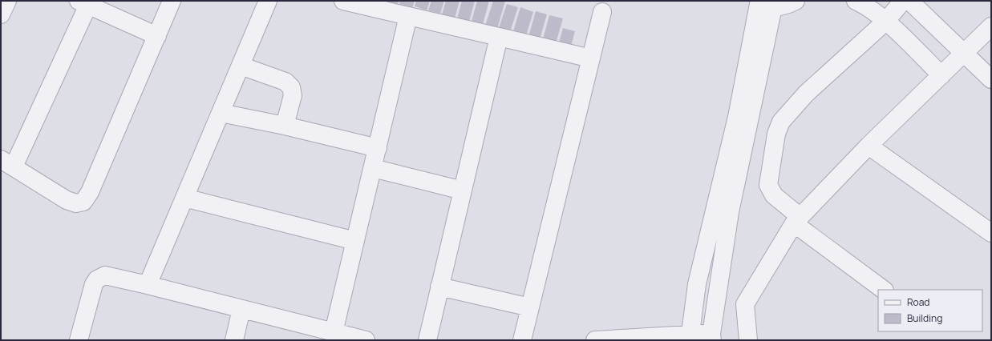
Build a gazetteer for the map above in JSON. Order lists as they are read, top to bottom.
{
  "legend": ["Road", "Building"]
}
